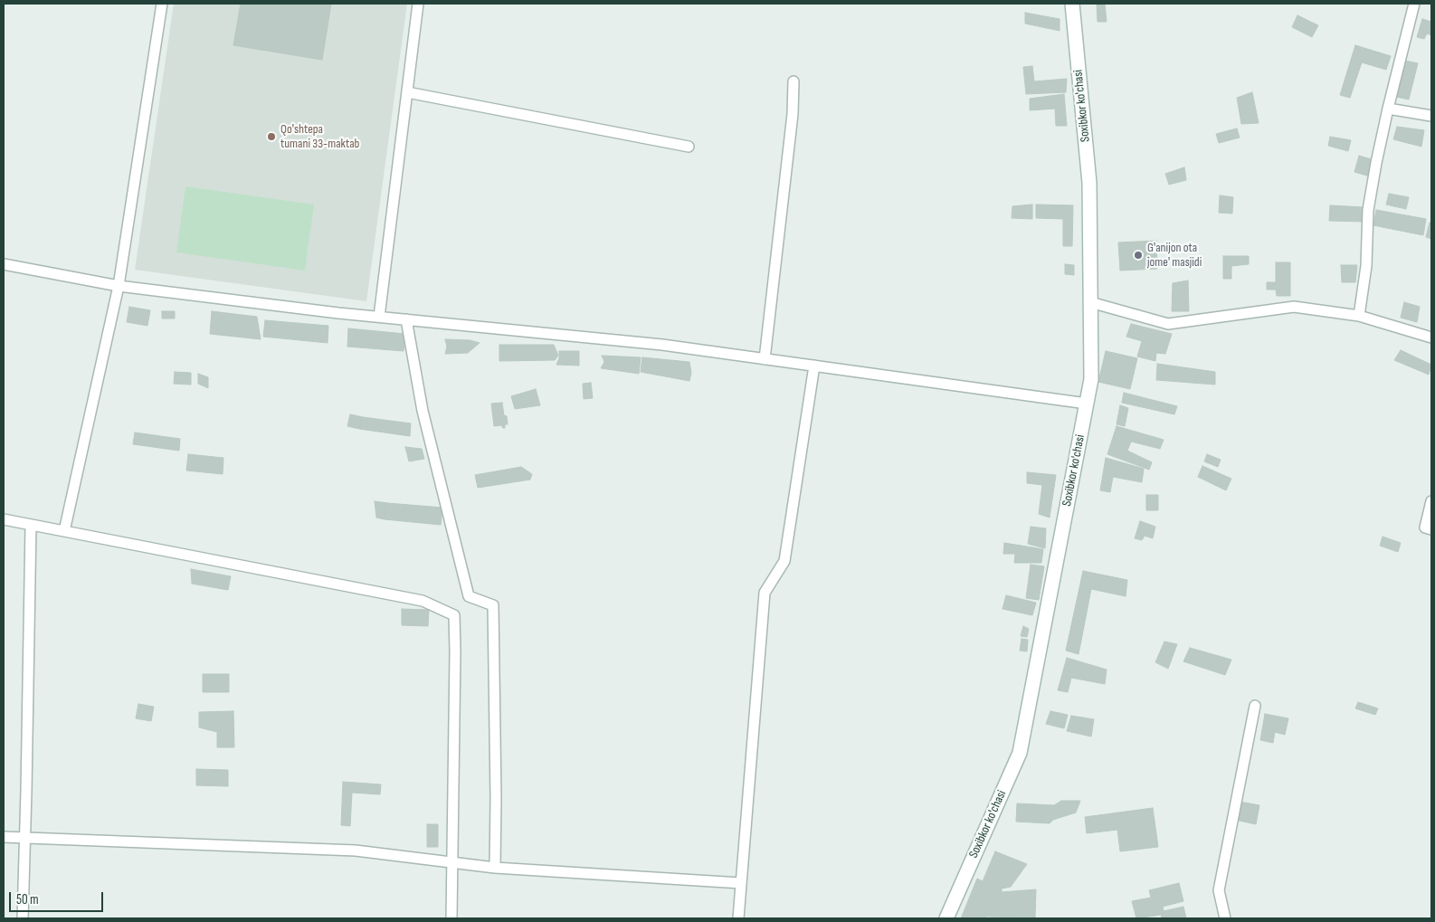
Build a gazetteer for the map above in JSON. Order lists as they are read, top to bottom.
{
  "streets": {
    "main road": ["Soxibkor ko'chasi"]
  },
  "places": ["Qo'shtepa tumani 33-maktab", "G'anijon ota jome' masjidi"],
  "scale_bar": "50 m"
}
